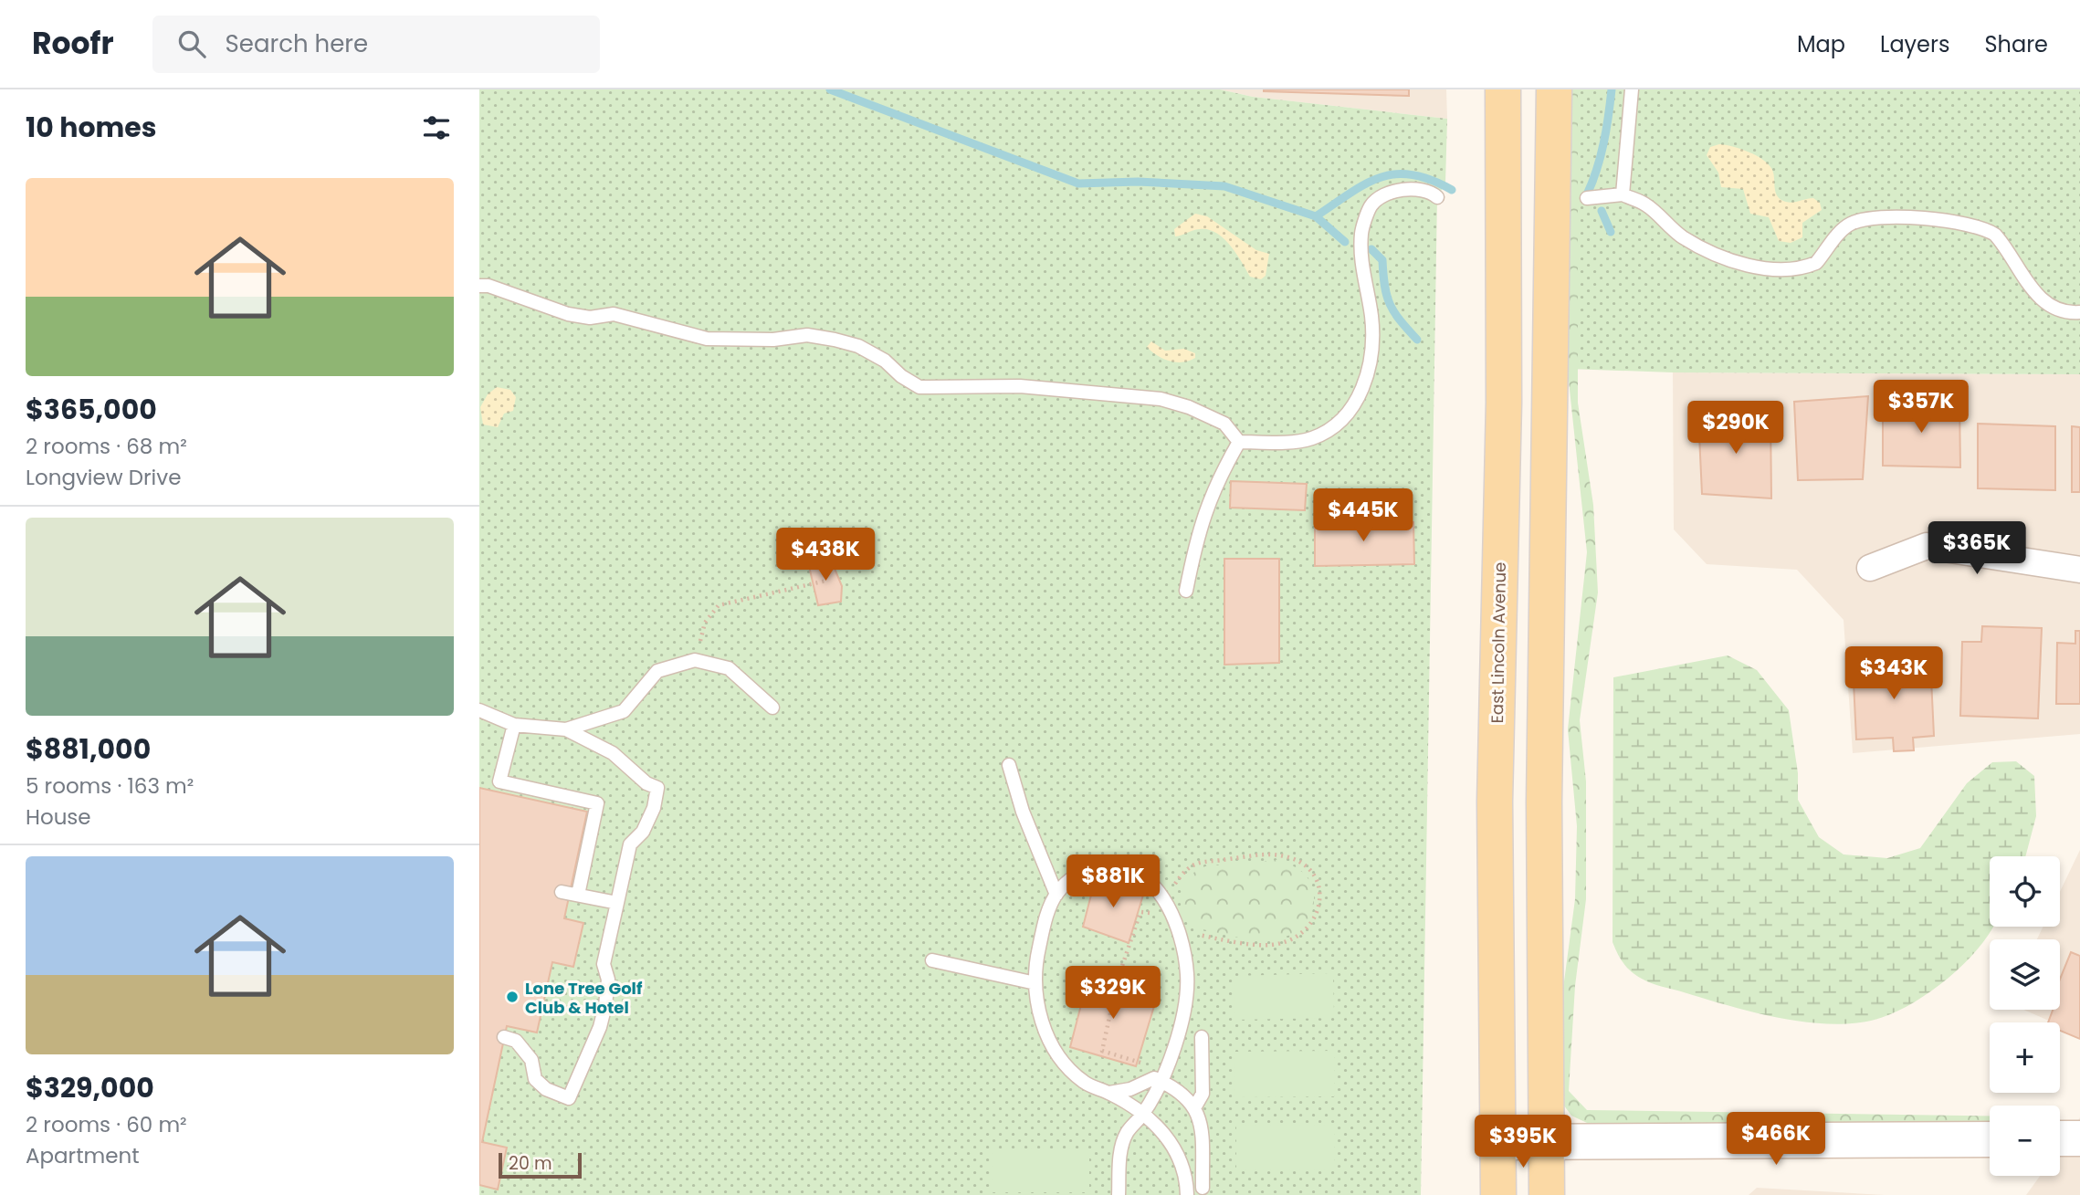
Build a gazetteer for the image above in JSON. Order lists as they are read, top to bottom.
{
  "streets": {
    "main road": ["East Lincoln Avenue"]
  },
  "places": ["Lone Tree Golf Club & Hotel"],
  "scale_bar": "20 m",
  "page": {
    "header": "Roofr",
    "search": "Search here",
    "nav": ["Map", "Layers", "Share"],
    "heading": "10 homes",
    "list": [
      {
        "name": "$365,000",
        "note": "2 rooms · 68 m² · Longview Drive"
      },
      {
        "name": "$881,000",
        "note": "5 rooms · 163 m² · House"
      },
      {
        "name": "$329,000",
        "note": "2 rooms · 60 m² · Apartment"
      }
    ],
    "price": [
      "$357K",
      "$290K",
      "$445K",
      "$365K",
      "$438K",
      "$343K",
      "$881K",
      "$329K",
      "$466K",
      "$395K"
    ],
    "map_buttons": ["+", "−"],
    "scale": "20 m"
  }
}
